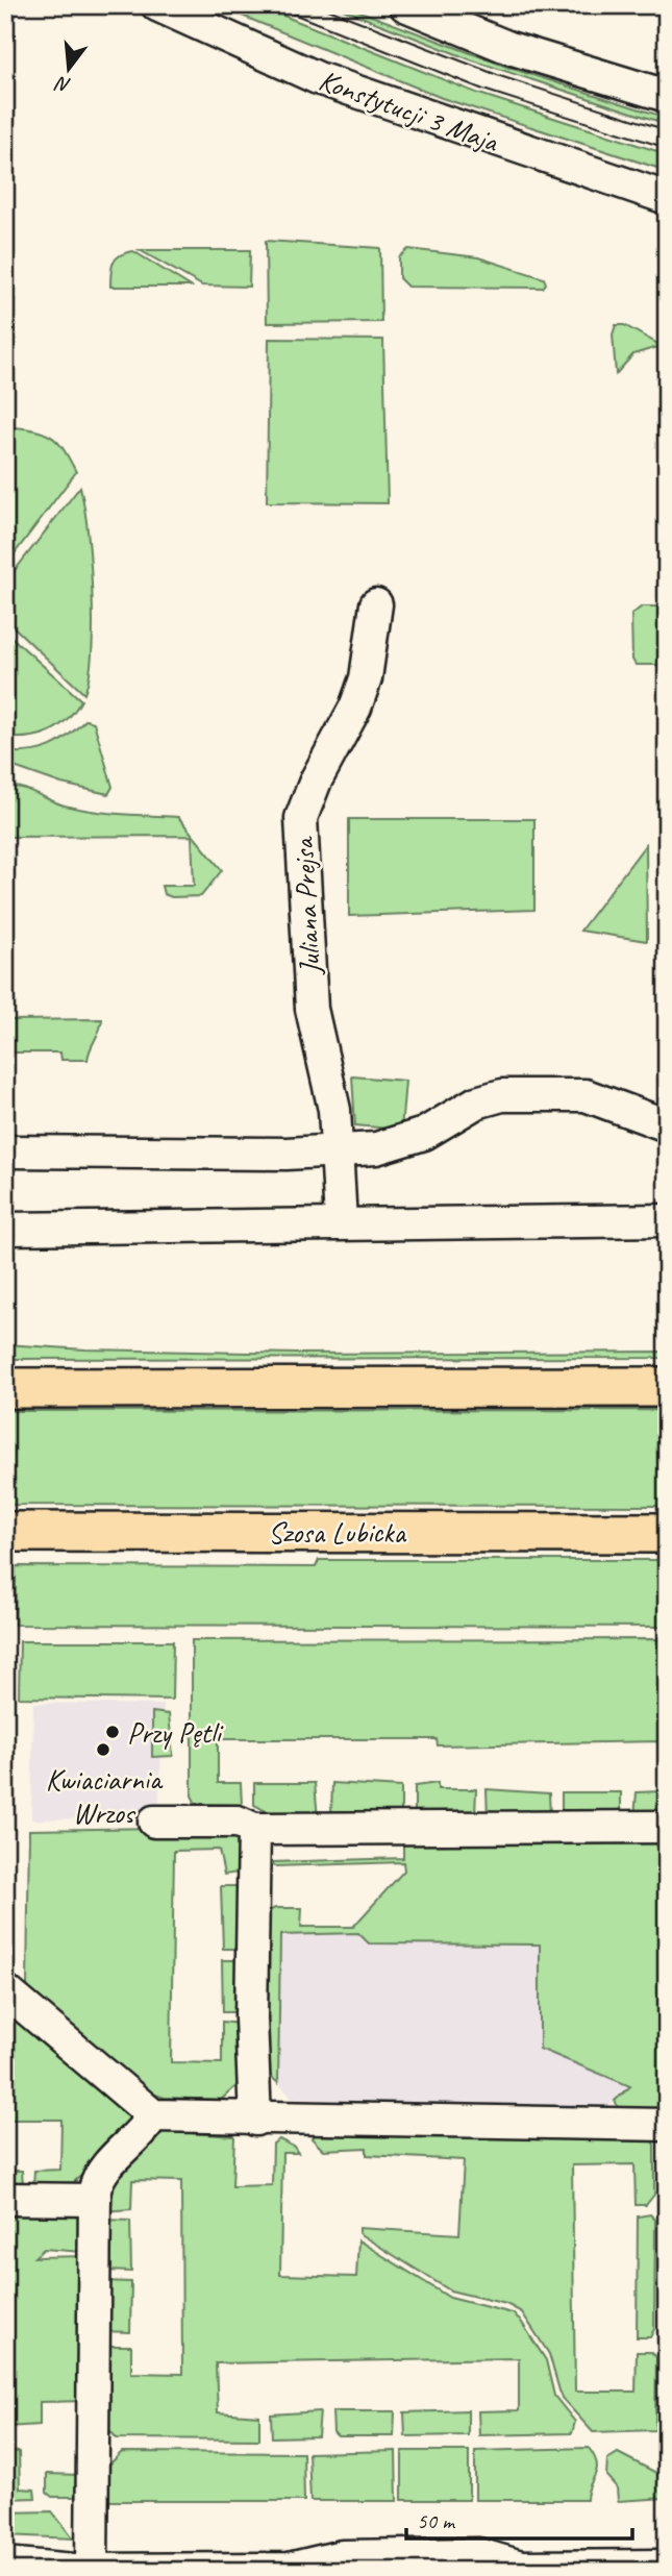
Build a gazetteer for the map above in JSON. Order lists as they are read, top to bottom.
{
  "streets": {
    "main road": ["Szosa Lubicka"],
    "street": ["Konstytucji 3 Maja", "Juliana Prejsa"]
  },
  "places": ["Przy Pętli", "Kwiaciarnia Wrzos"],
  "scale_bar": "50 m",
  "north": "bottom"
}
